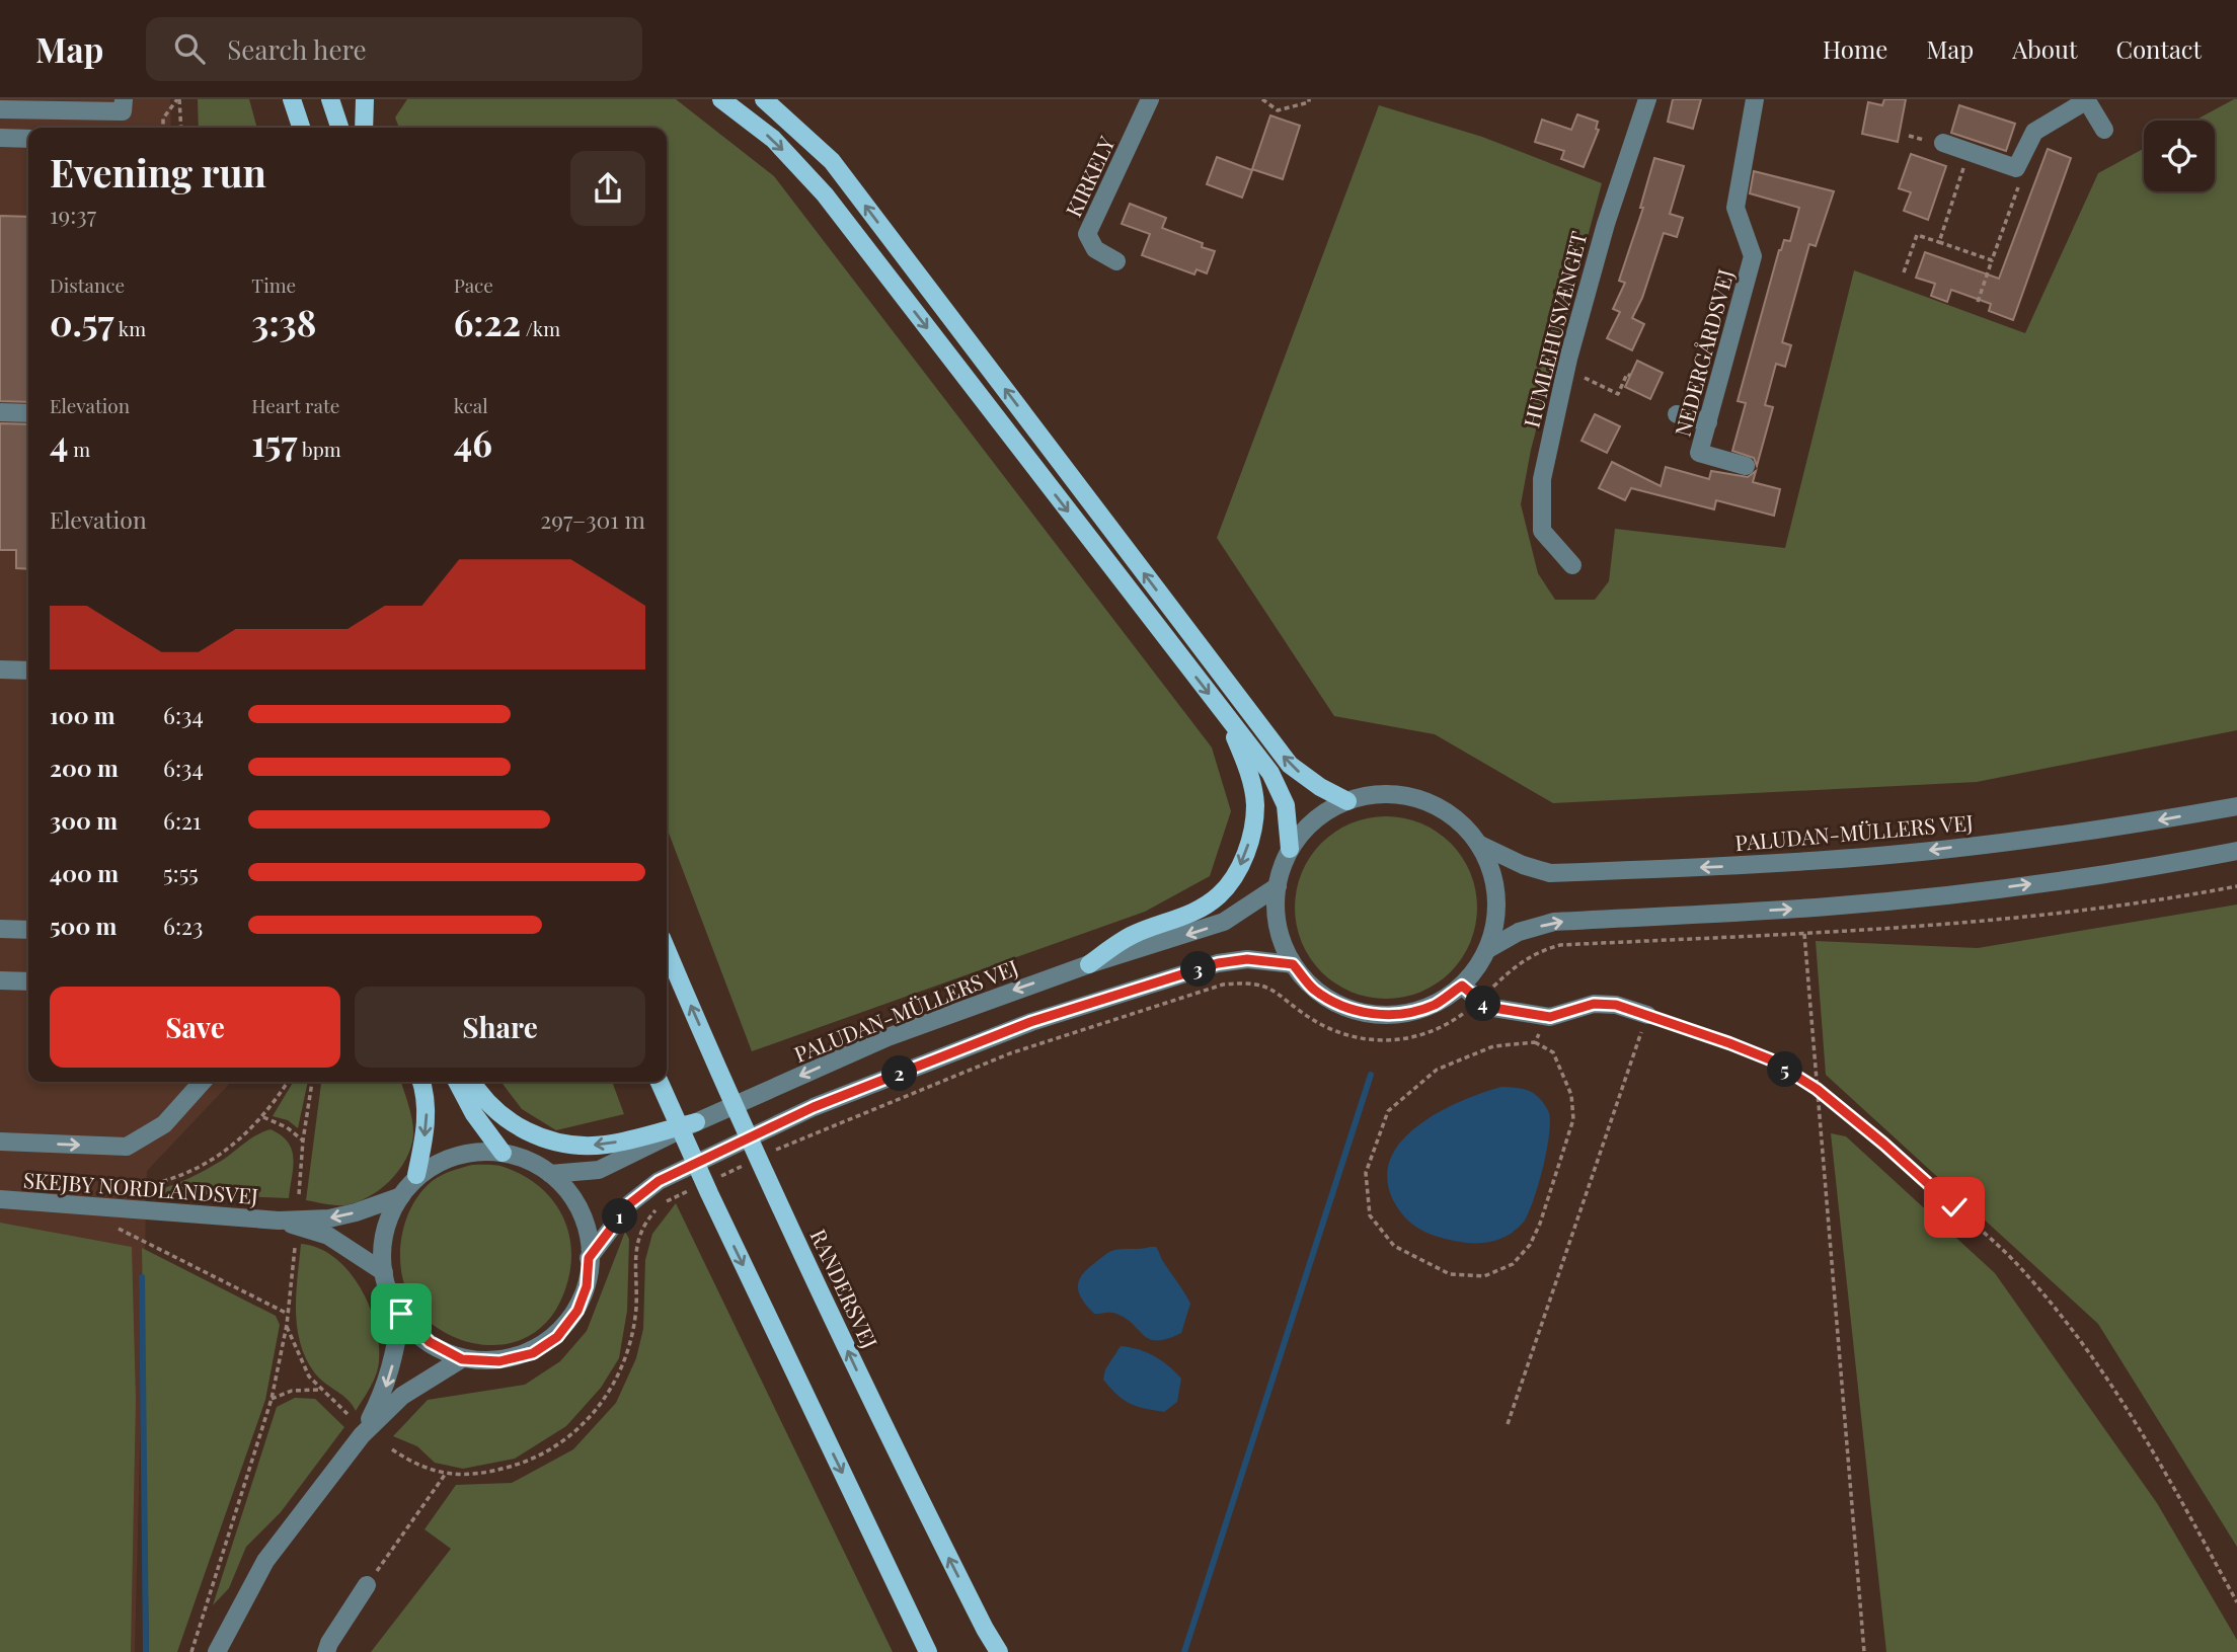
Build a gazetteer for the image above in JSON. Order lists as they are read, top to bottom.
{
  "streets": {
    "main road": ["RANDERSVEJ"],
    "street": [
      "KIRKELY",
      "HUMLEHUSVÆNGET",
      "NEDERGÅRDSVEJ",
      "PALUDAN-MÜLLERS VEJ",
      "SKEJBY NORDLANDSVEJ"
    ]
  },
  "crossings": [
    ["PALUDAN-MÜLLERS VEJ", "SKEJBY NORDLANDSVEJ"]
  ],
  "page": {
    "header": "Map",
    "search": "Search here",
    "nav": [
      "Home",
      "Map",
      "About",
      "Contact"
    ],
    "heading": ["Evening run", "19:37"],
    "stats": [
      ["Distance", "0.57 km"],
      ["Time", "3:38"],
      ["Pace", "6:22 /km"],
      ["Elevation", "4 m"],
      ["Heart rate", "157 bpm"],
      ["kcal", "46"]
    ],
    "chart": ["Elevation", "297–301 m"],
    "list": [
      {
        "name": "100 m",
        "note": "6:34"
      },
      {
        "name": "200 m",
        "note": "6:34"
      },
      {
        "name": "300 m",
        "note": "6:21"
      },
      {
        "name": "400 m",
        "note": "5:55"
      },
      {
        "name": "500 m",
        "note": "6:23"
      }
    ],
    "pins": [
      "3",
      "4",
      "5",
      "2",
      "1"
    ],
    "buttons": ["Save", "Share"]
  }
}
